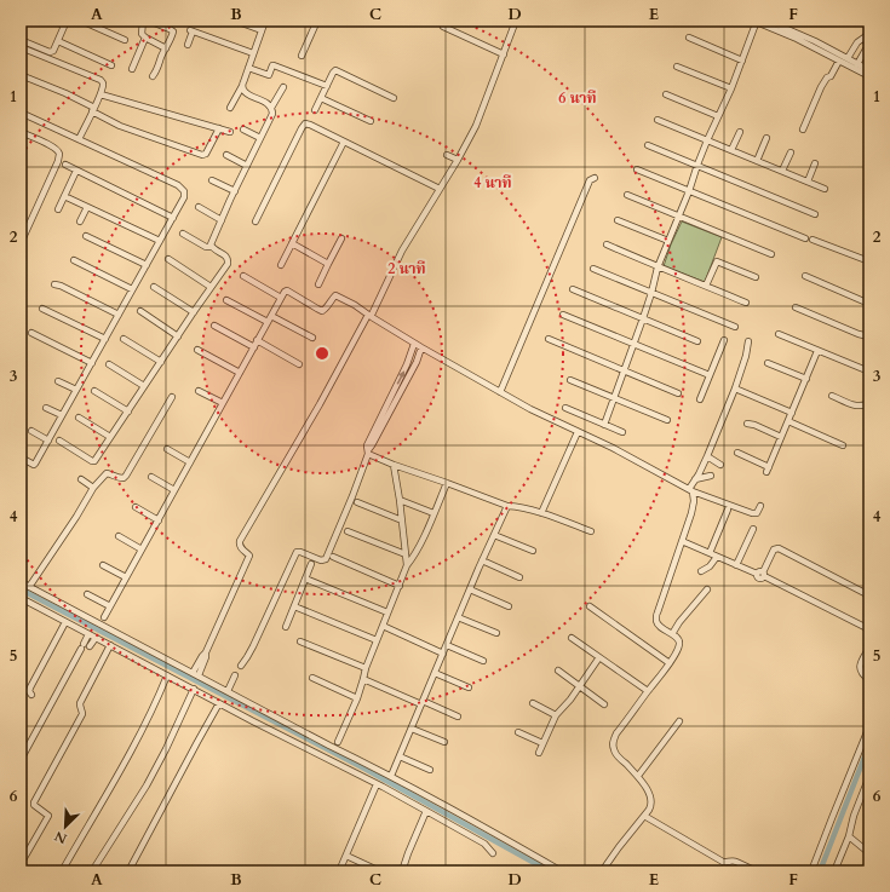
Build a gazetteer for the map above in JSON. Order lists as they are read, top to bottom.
{
  "north": "bottom left",
  "grid": {
    "columns": [
      "A",
      "B",
      "C",
      "D",
      "E",
      "F"
    ],
    "rows": [
      "1",
      "2",
      "3",
      "4",
      "5",
      "6"
    ]
  },
  "rings": ["6 นาที", "4 นาที", "2 นาที"]
}
